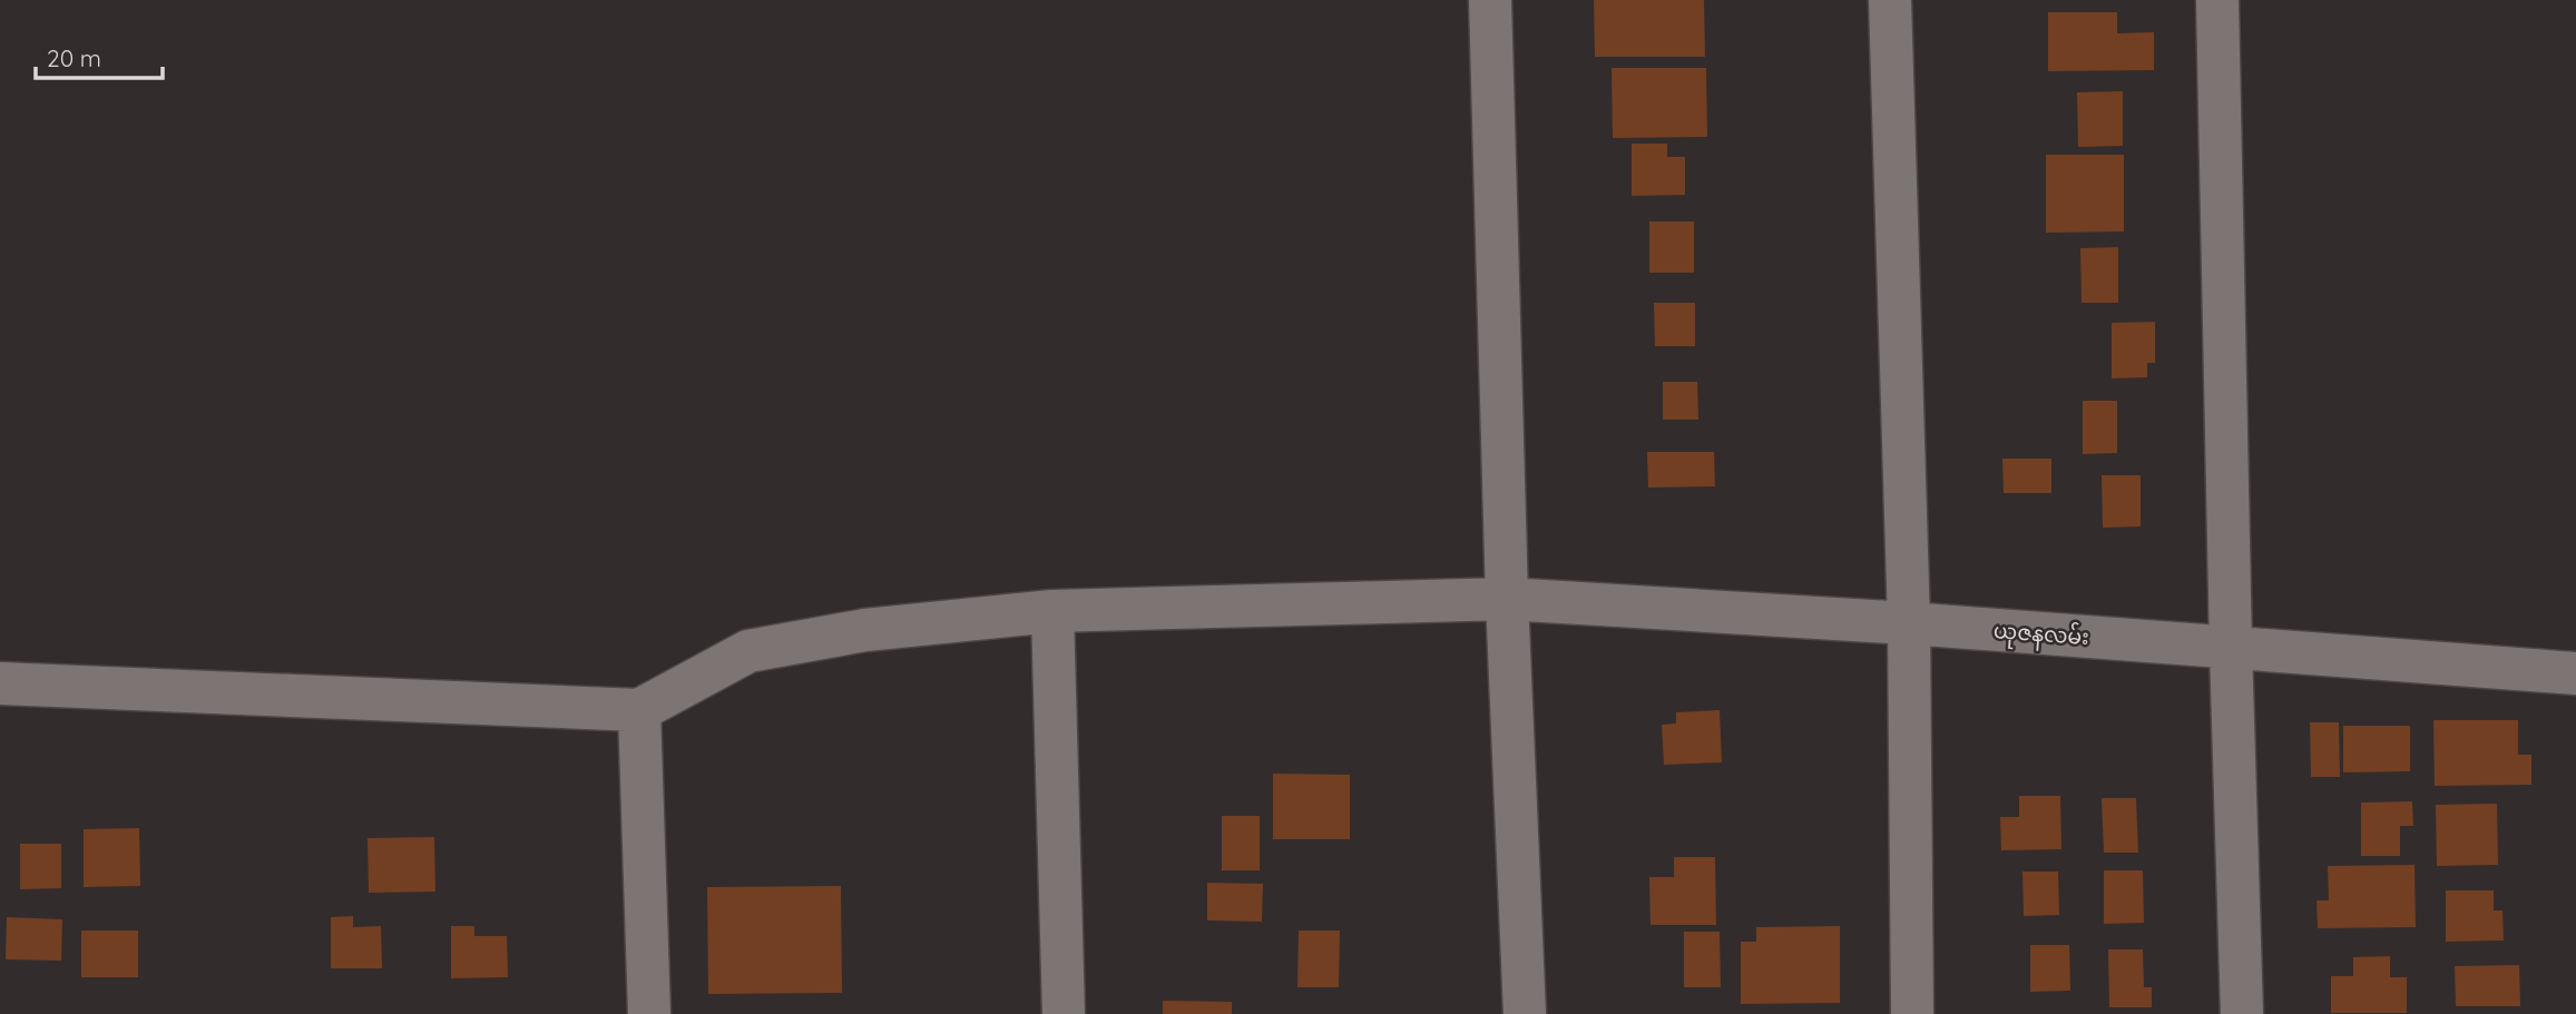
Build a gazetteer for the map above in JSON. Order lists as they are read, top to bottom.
{
  "streets": {
    "street": ["ယုဇနလမ်း"]
  },
  "scale_bar": "20 m"
}
